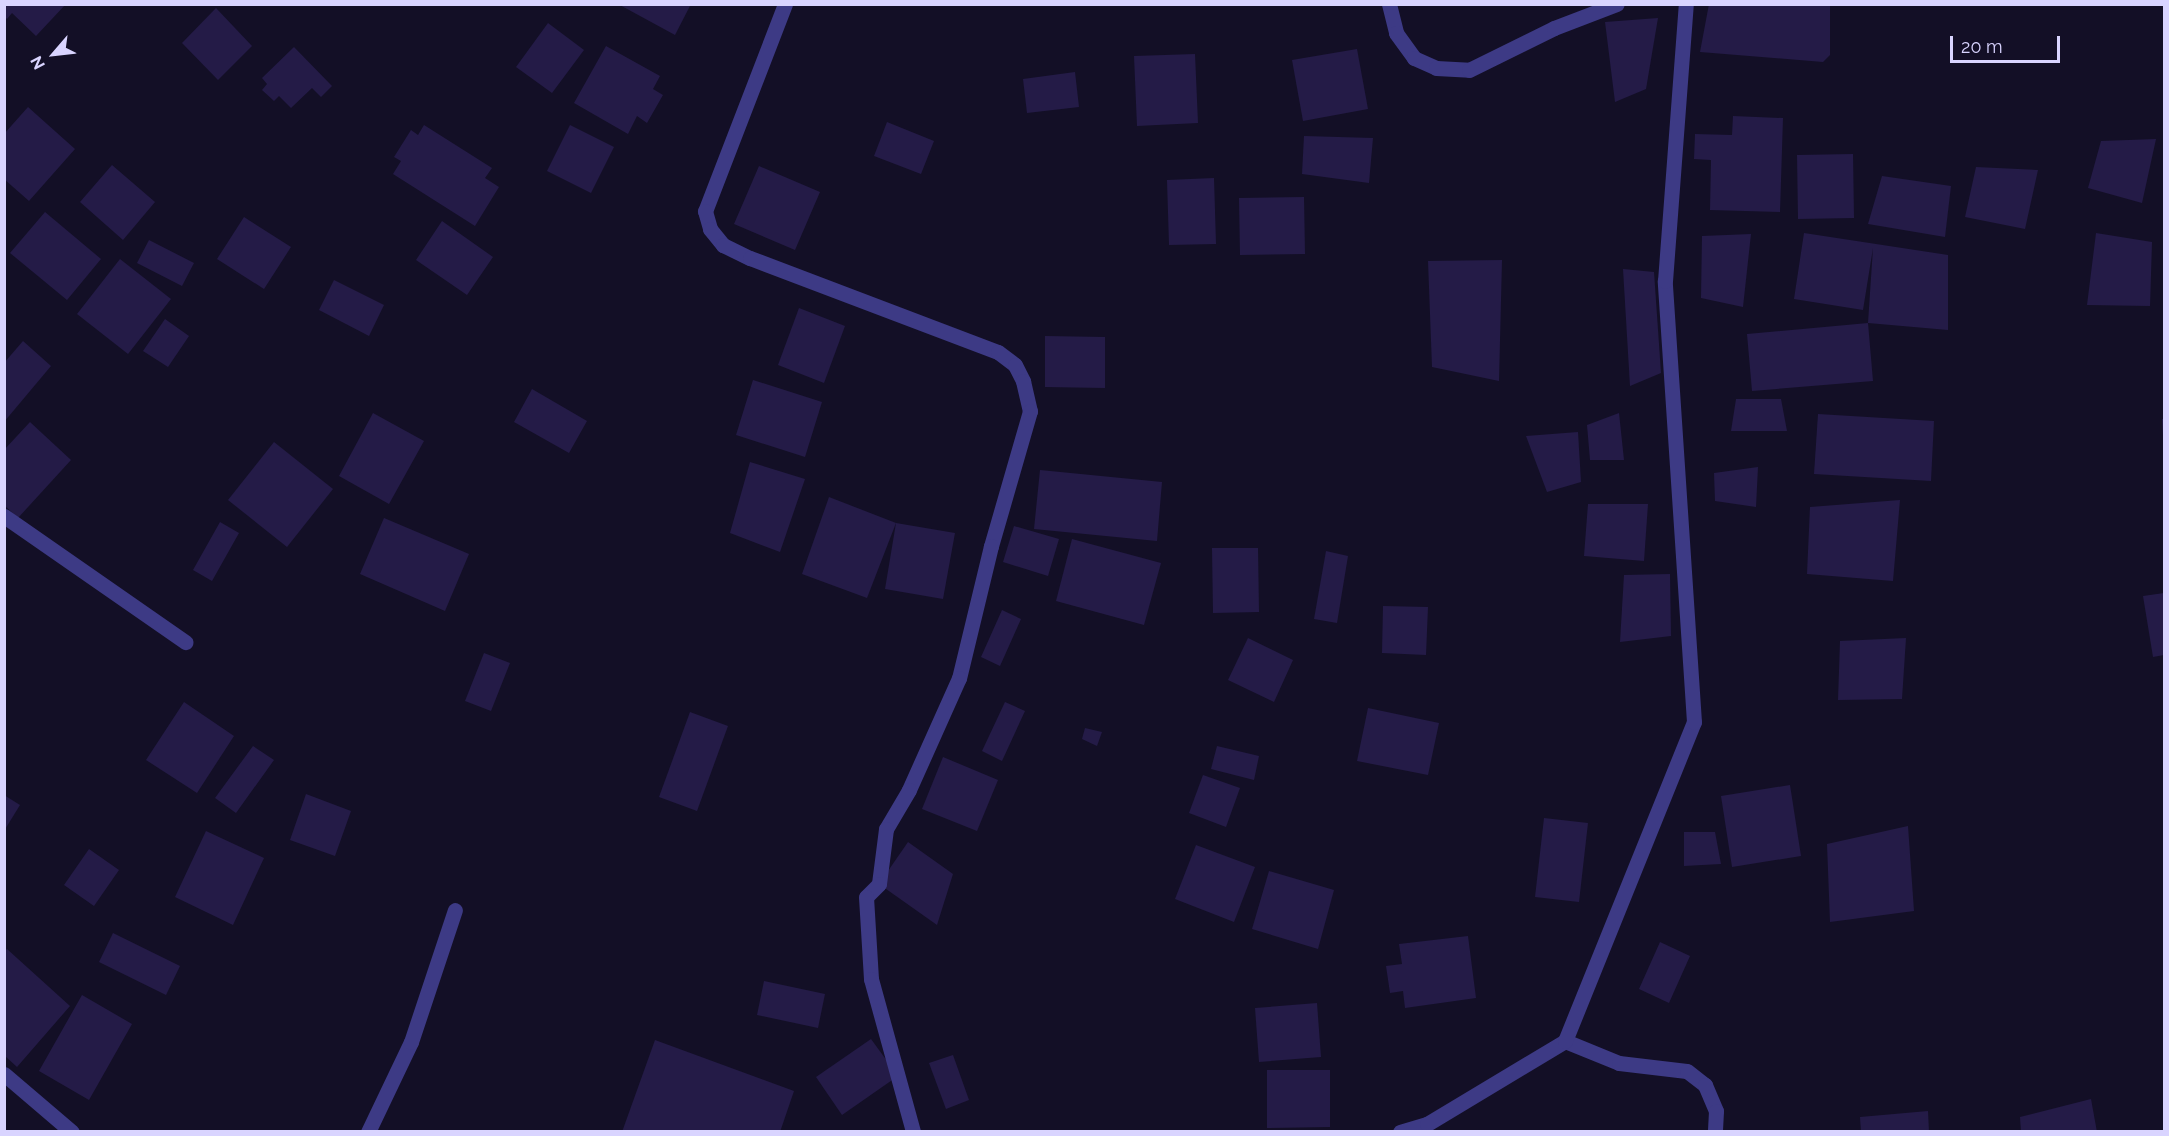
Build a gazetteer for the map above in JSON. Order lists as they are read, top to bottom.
{
  "scale_bar": "20 m",
  "north": "bottom left"
}
